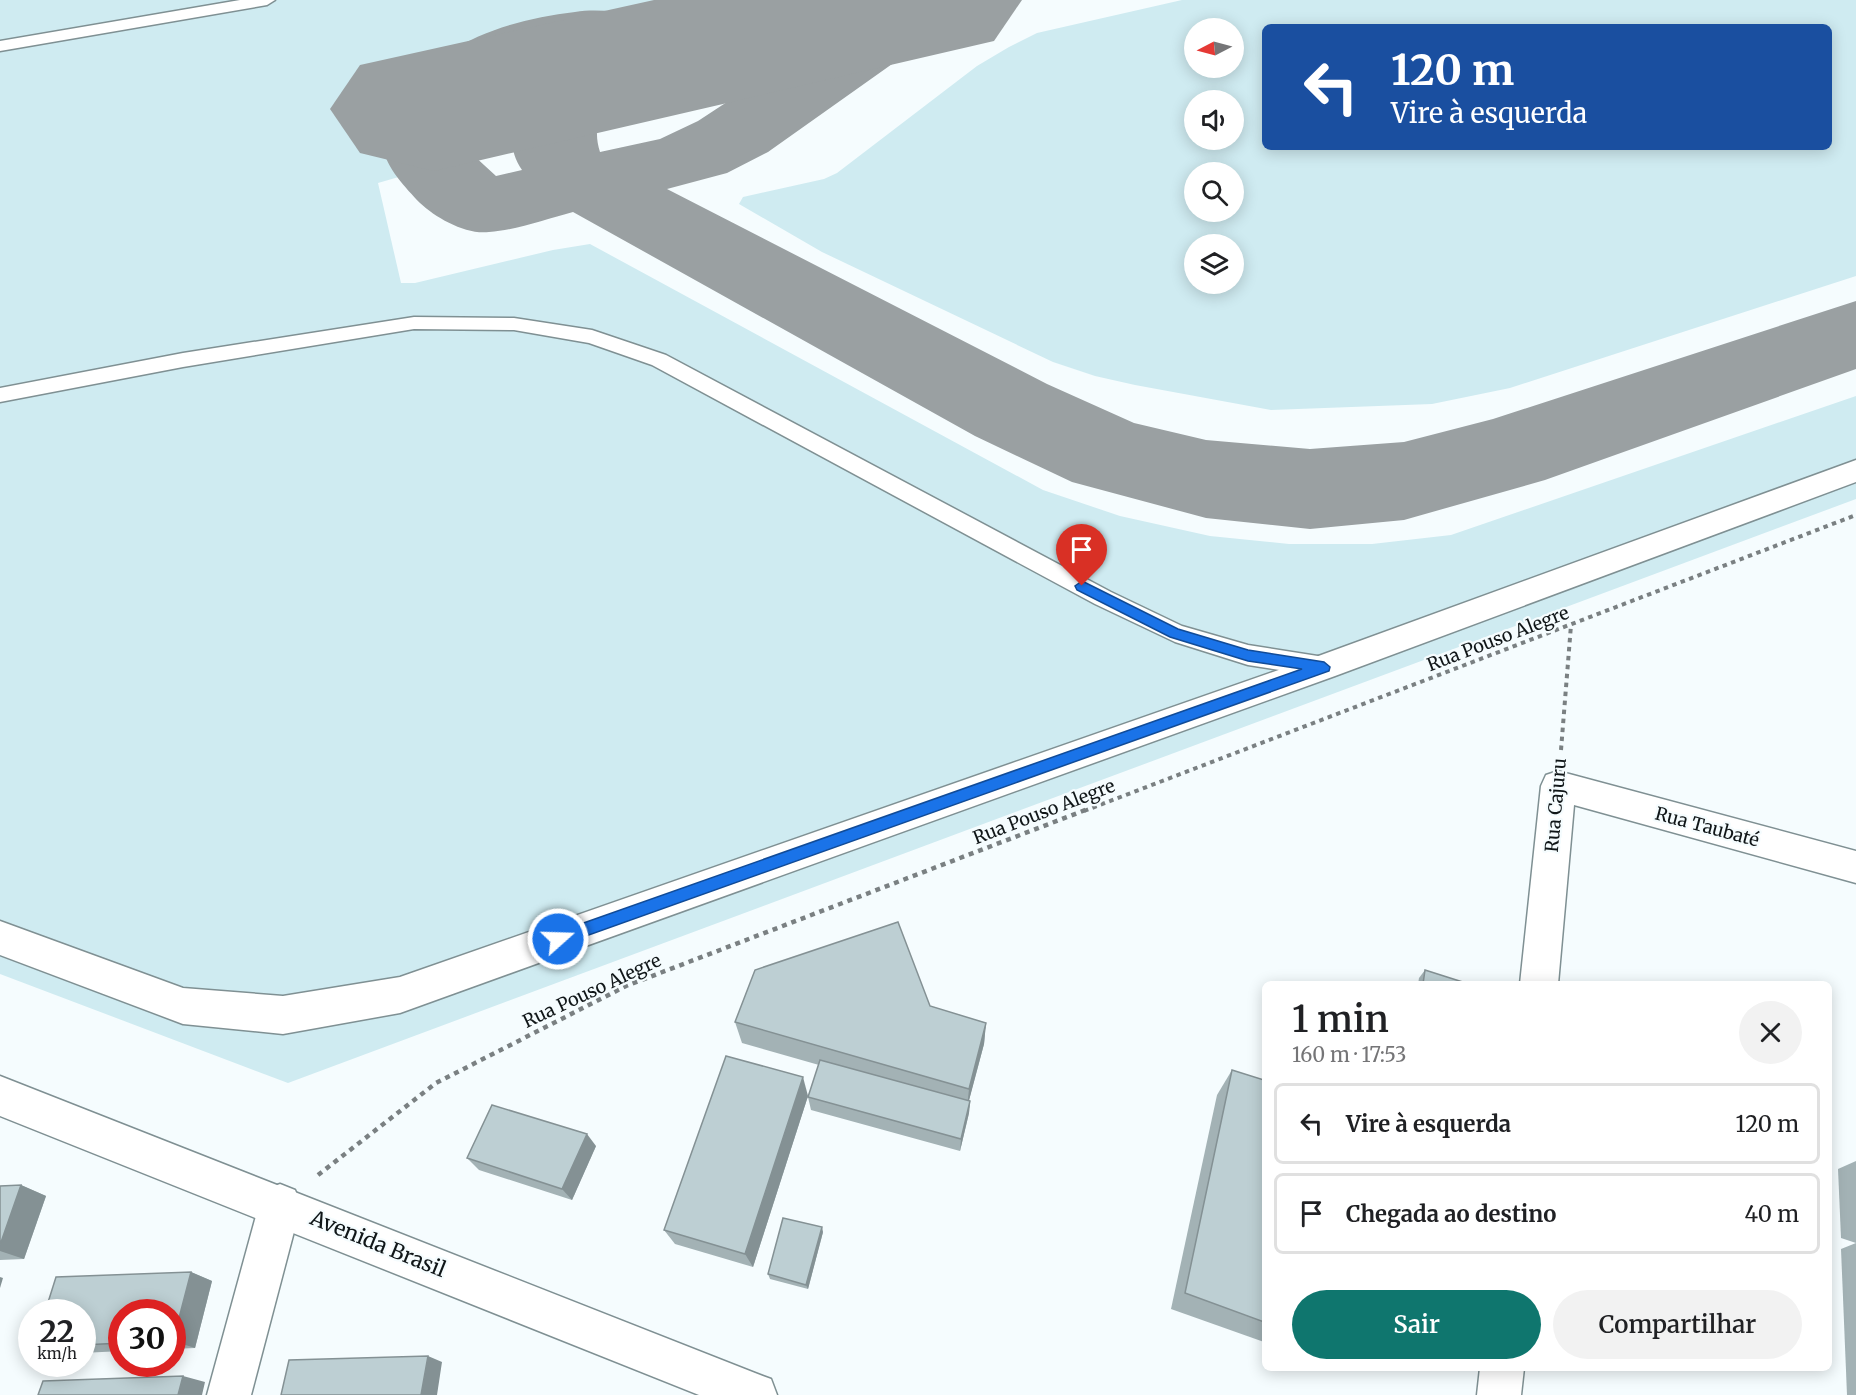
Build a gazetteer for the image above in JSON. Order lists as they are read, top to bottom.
{
  "streets": {
    "street": ["Rua Cajuru", "Rua Taubaté", "Avenida Brasil"],
    "path": ["Rua Pouso Alegre"]
  },
  "crossings": [
    ["Rua Pouso Alegre", "Rua Cajuru"],
    ["Rua Pouso Alegre", "Avenida Brasil"],
    ["Rua Cajuru", "Rua Taubaté"]
  ],
  "north": "left",
  "page": {
    "turn": ["120 m", "Vire à esquerda"],
    "heading": ["1 min", "160 m · 17:53"],
    "list": [
      {
        "name": "Vire à esquerda",
        "value": "120 m"
      },
      {
        "name": "Chegada ao destino",
        "value": "40 m"
      }
    ],
    "buttons": ["Sair", "Compartilhar"],
    "speed": "22 km/h",
    "limit": "30"
  }
}
